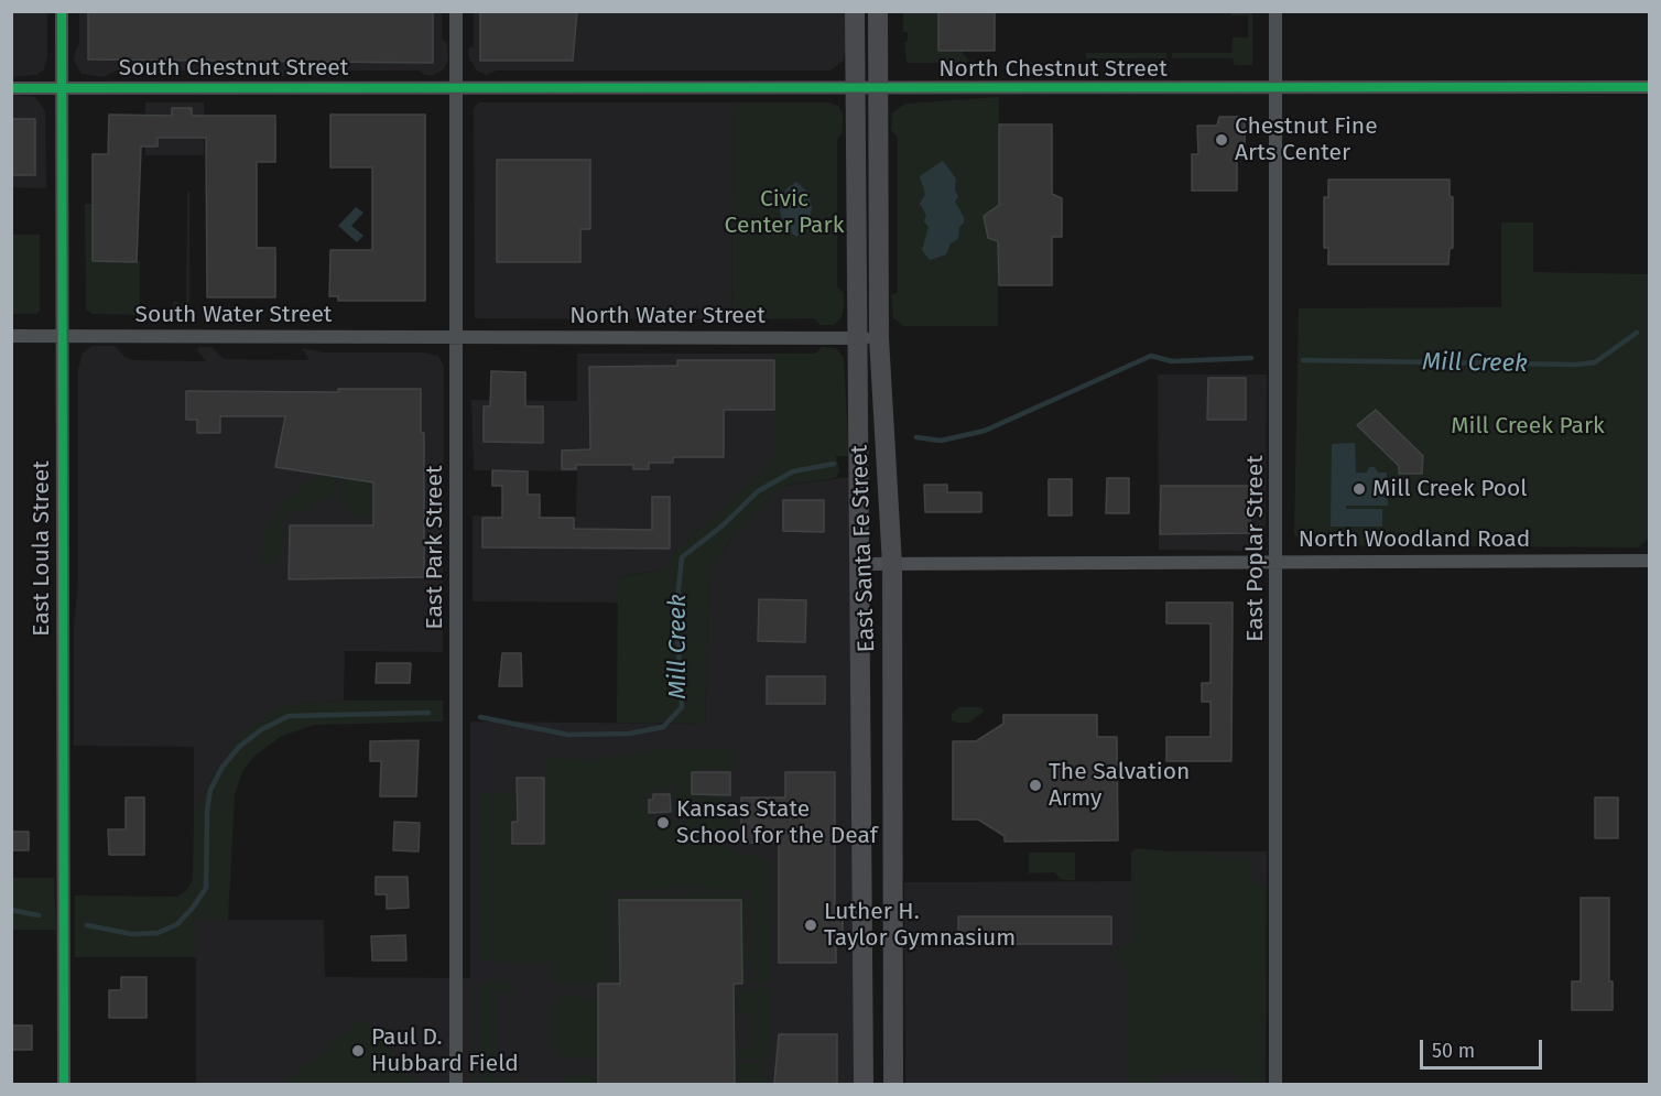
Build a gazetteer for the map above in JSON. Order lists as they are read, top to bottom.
{
  "streets": {
    "main road": ["East Santa Fe Street"],
    "street": [
      "South Chestnut Street",
      "North Chestnut Street",
      "South Water Street",
      "North Water Street",
      "North Woodland Road",
      "East Park Street",
      "East Loula Street",
      "East Poplar Street"
    ]
  },
  "crossings": [
    ["South Chestnut Street", "North Chestnut Street"],
    ["South Chestnut Street", "East Park Street"],
    ["South Chestnut Street", "East Loula Street"],
    ["North Chestnut Street", "East Park Street"],
    ["North Chestnut Street", "East Santa Fe Street"],
    ["North Chestnut Street", "East Poplar Street"],
    ["South Water Street", "North Water Street"],
    ["South Water Street", "East Park Street"],
    ["South Water Street", "East Loula Street"],
    ["North Water Street", "East Park Street"],
    ["North Water Street", "East Santa Fe Street"],
    ["North Woodland Road", "East Santa Fe Street"],
    ["North Woodland Road", "East Poplar Street"]
  ],
  "water": ["Mill Creek"],
  "parks": ["Civic Center Park", "Mill Creek Park"],
  "places": [
    "Chestnut Fine Arts Center",
    "Mill Creek Pool",
    "The Salvation Army",
    "Kansas State School for the Deaf",
    "Luther H. Taylor Gymnasium",
    "Paul D. Hubbard Field"
  ],
  "scale_bar": "50 m"
}
